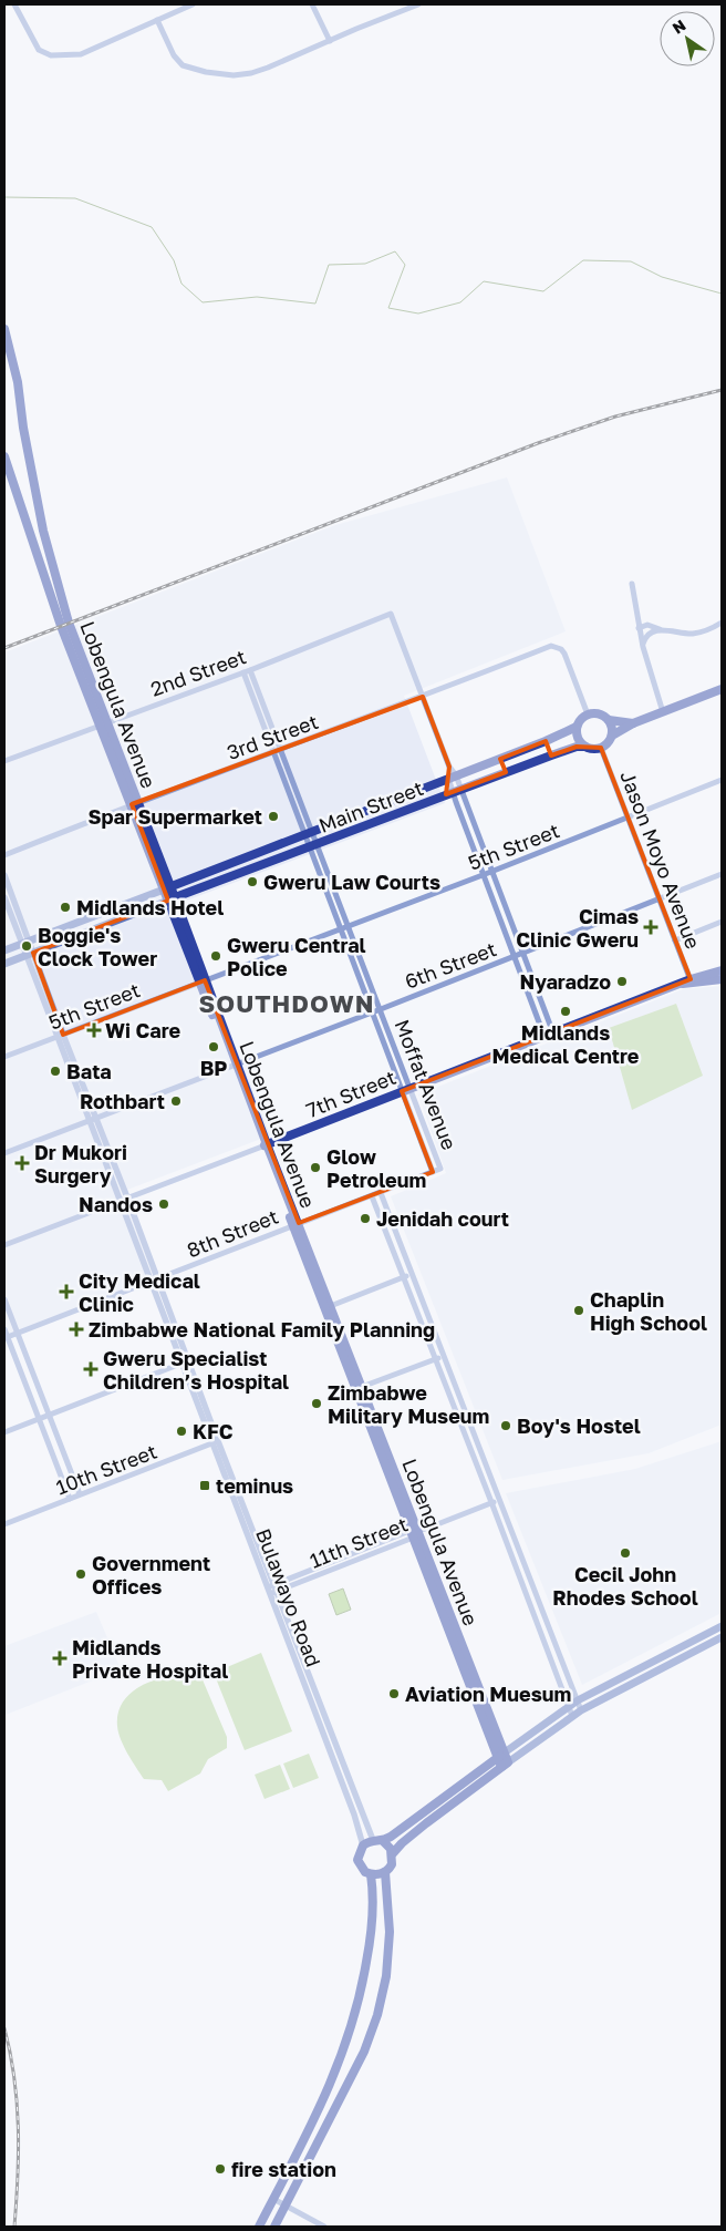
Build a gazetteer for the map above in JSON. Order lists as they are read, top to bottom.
{
  "streets": {
    "highway": ["Lobengula Avenue", "Main Street", "7th Street"],
    "street": [
      "2nd Street",
      "3rd Street",
      "5th Street",
      "Jason Moyo Avenue",
      "6th Street",
      "Moffat Avenue",
      "8th Street",
      "10th Street",
      "11th Street",
      "Bulawayo Road"
    ]
  },
  "crossings": [
    ["2nd Street", "Lobengula Avenue"],
    ["2nd Street", "3rd Street"],
    ["2nd Street", "Moffat Avenue"],
    ["Lobengula Avenue", "3rd Street"],
    ["Lobengula Avenue", "Main Street"],
    ["Lobengula Avenue", "5th Street"],
    ["Lobengula Avenue", "6th Street"],
    ["Lobengula Avenue", "7th Street"],
    ["Lobengula Avenue", "8th Street"],
    ["Lobengula Avenue", "11th Street"],
    ["3rd Street", "Main Street"],
    ["3rd Street", "Jason Moyo Avenue"],
    ["3rd Street", "Moffat Avenue"],
    ["Main Street", "Jason Moyo Avenue"],
    ["Main Street", "Moffat Avenue"],
    ["5th Street", "Jason Moyo Avenue"],
    ["5th Street", "Moffat Avenue"],
    ["Jason Moyo Avenue", "6th Street"],
    ["Jason Moyo Avenue", "7th Street"],
    ["6th Street", "Moffat Avenue"],
    ["Moffat Avenue", "7th Street"],
    ["Moffat Avenue", "8th Street"],
    ["8th Street", "Bulawayo Road"],
    ["10th Street", "Bulawayo Road"],
    ["11th Street", "Bulawayo Road"]
  ],
  "districts": ["SOUTHDOWN"],
  "places": {
    "other": [
      "Spar Supermarket",
      "Gweru Law Courts",
      "Midlands Hotel",
      "Boggie's Clock Tower",
      "Gweru Central Police",
      "Nyaradzo",
      "Midlands Medical Centre",
      "BP",
      "Bata",
      "Rothbart",
      "Glow Petroleum",
      "Nandos",
      "Jenidah court",
      "Chaplin High School",
      "Zimbabwe Military Museum",
      "Boy's Hostel",
      "KFC",
      "Cecil John Rhodes School",
      "Government Offices",
      "Aviation Muesum",
      "fire station"
    ],
    "health": [
      "Cimas Clinic Gweru",
      "Wi Care",
      "Dr Mukori Surgery",
      "City Medical Clinic",
      "Zimbabwe National Family Planning",
      "Gweru Specialist Children’s Hospital",
      "Midlands Private Hospital"
    ],
    "transit": ["teminus"]
  },
  "north": "top left"
}
